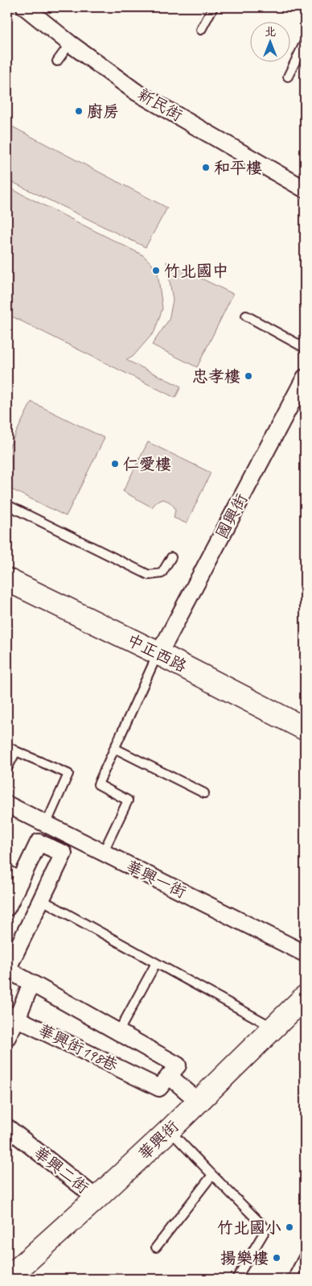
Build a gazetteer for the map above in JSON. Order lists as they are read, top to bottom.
{
  "streets": {
    "street": [
      "新民街",
      "國興街",
      "中正西路",
      "華興一街",
      "華興街198巷",
      "華興街",
      "華興二街"
    ]
  },
  "crossings": [
    ["國興街", "中正西路"],
    ["華興街", "華興二街"]
  ],
  "places": [
    "廚房",
    "和平樓",
    "竹北國中",
    "忠孝樓",
    "仁愛樓",
    "竹北國小",
    "揚樂樓"
  ],
  "north": "top"
}
